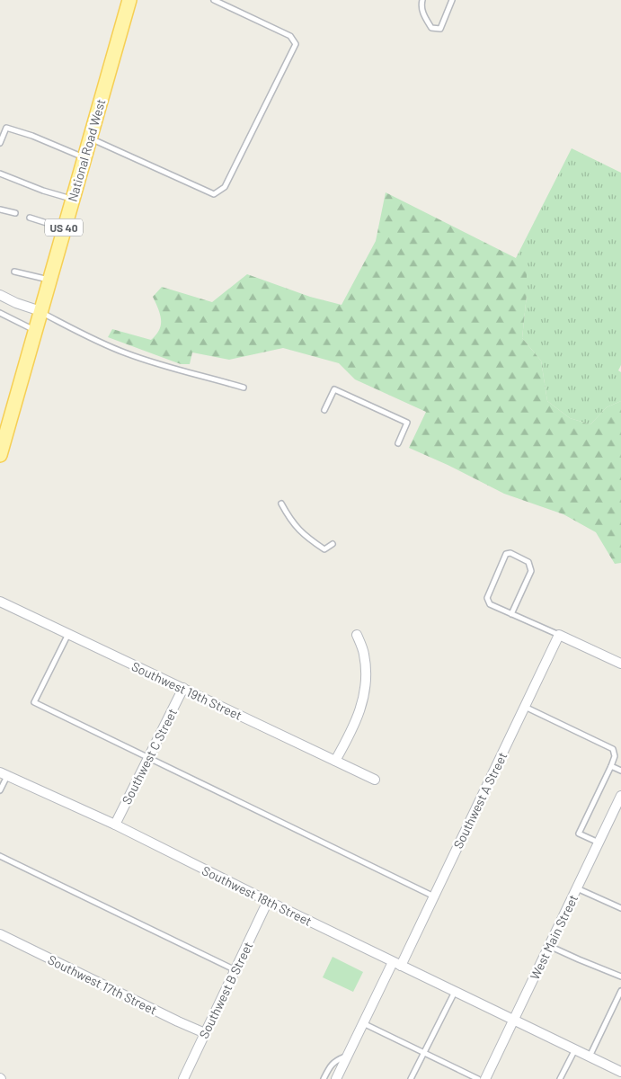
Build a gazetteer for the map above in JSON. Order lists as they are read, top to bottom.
{
  "streets": {
    "main road": ["National Road West", "US 40"],
    "street": [
      "Southwest 19th Street",
      "Southwest C Street",
      "Southwest A Street",
      "Southwest 18th Street",
      "West Main Street",
      "Southwest 17th Street",
      "Southwest B Street"
    ]
  },
  "crossings": [
    ["Southwest 19th Street", "Southwest C Street"],
    ["Southwest C Street", "Southwest 18th Street"],
    ["Southwest A Street", "Southwest 18th Street"],
    ["Southwest 18th Street", "West Main Street"],
    ["Southwest 18th Street", "Southwest B Street"],
    ["Southwest 17th Street", "Southwest B Street"]
  ]
}
